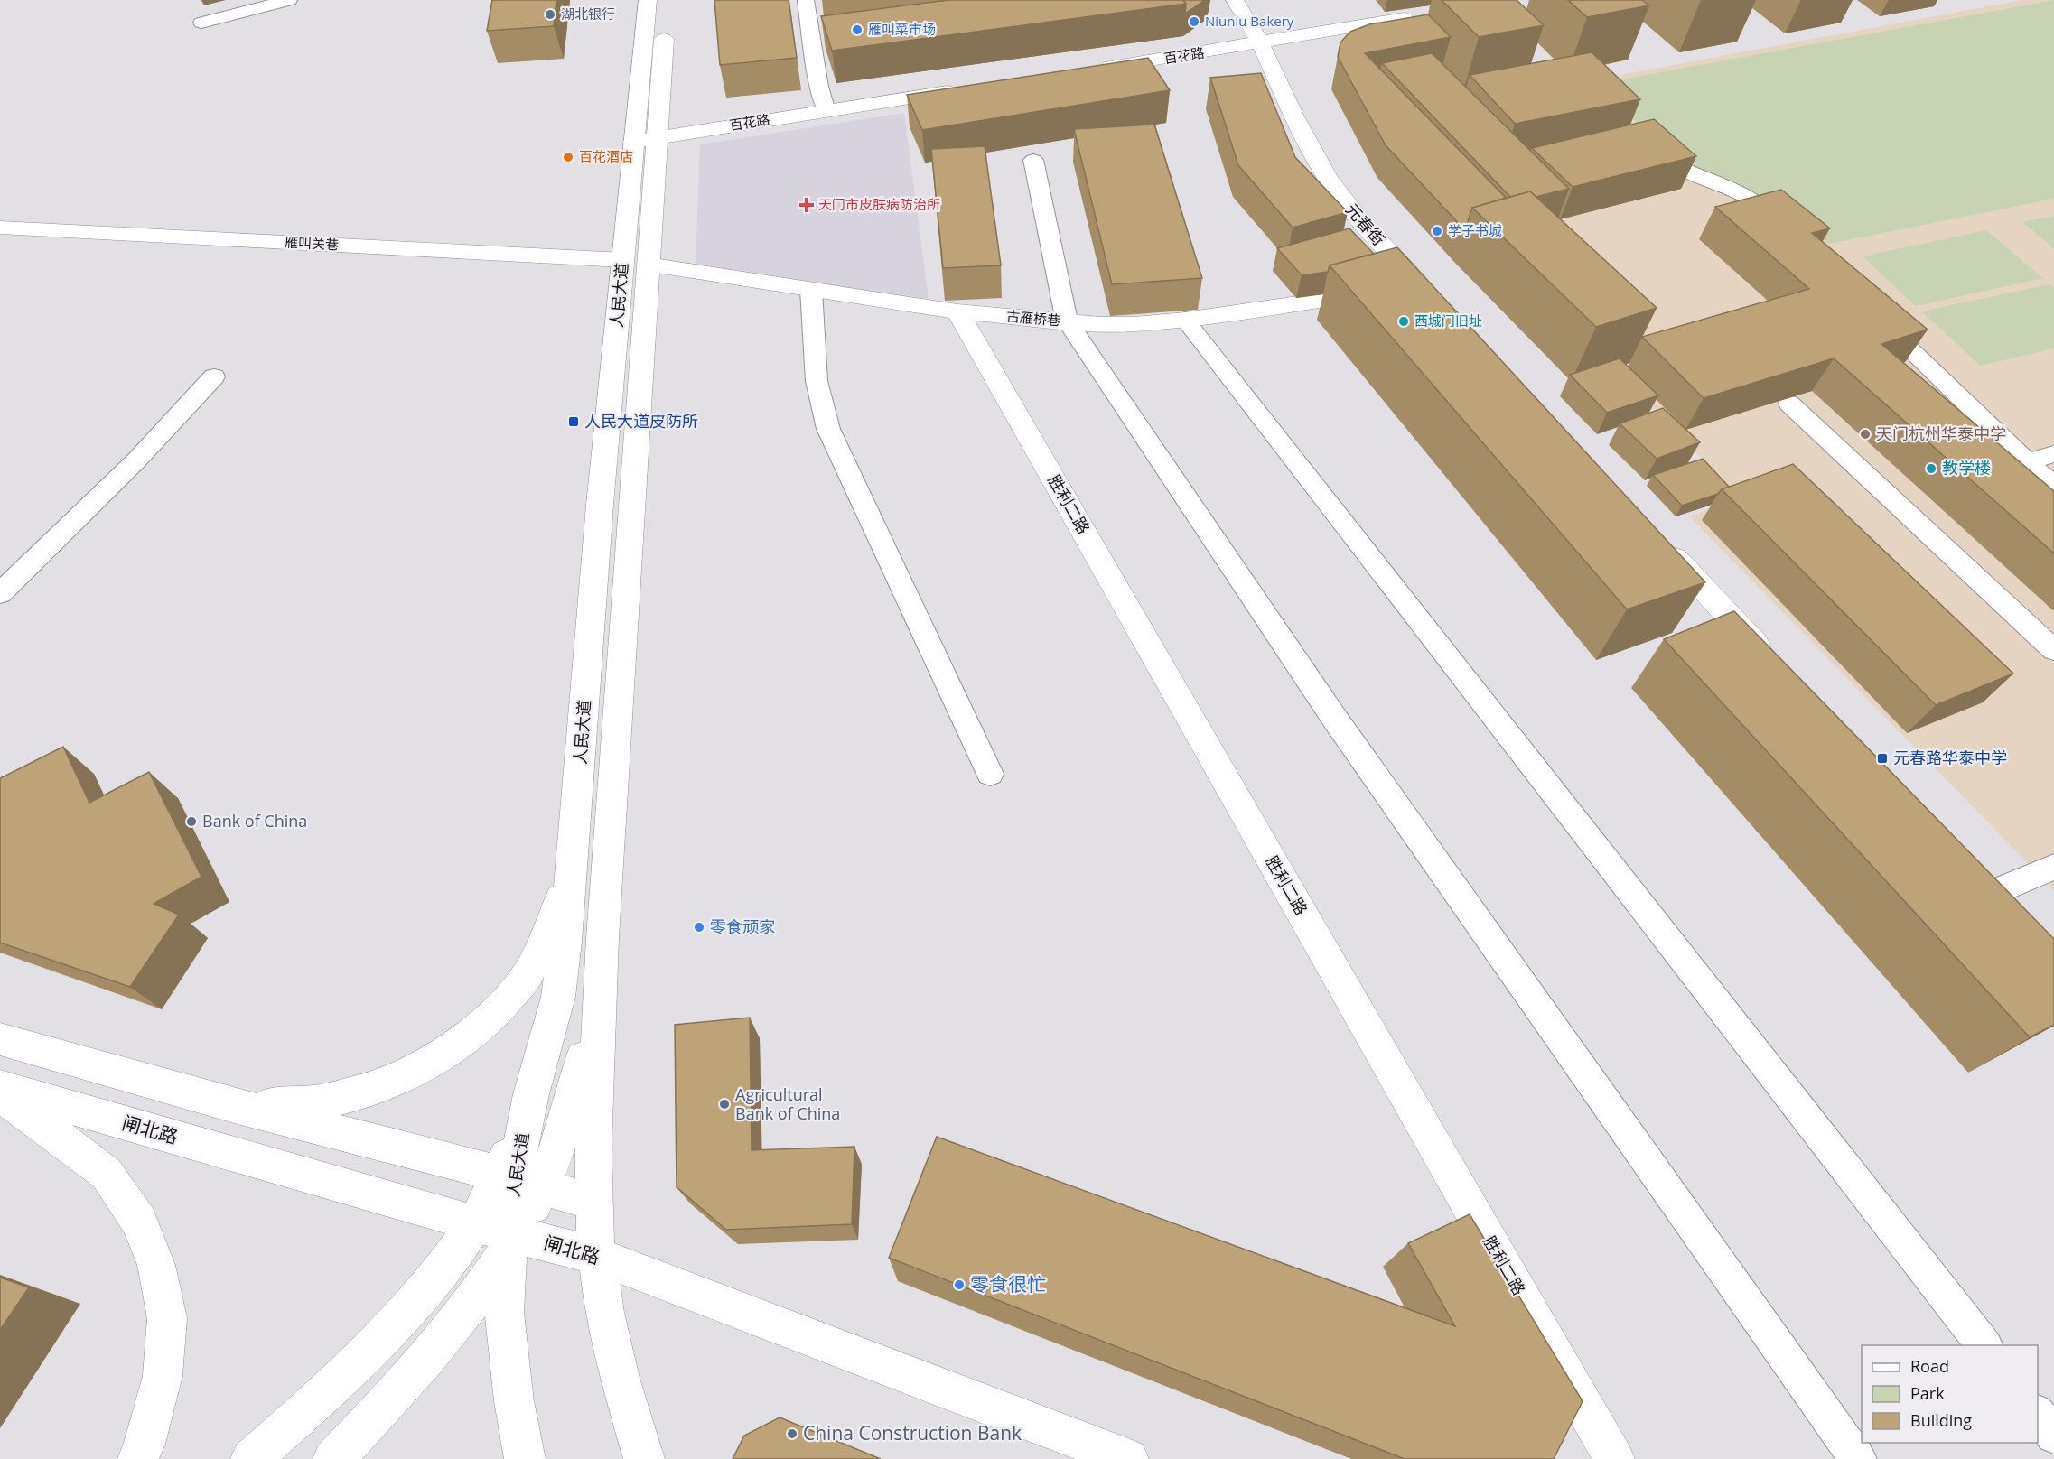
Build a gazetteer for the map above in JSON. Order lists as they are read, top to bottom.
{
  "streets": {
    "main road": [
      "百花路",
      "元春街",
      "雁叫关巷",
      "人民大道",
      "古雁桥巷",
      "胜利二路",
      "闸北路"
    ]
  },
  "crossings": [
    ["百花路", "元春街"],
    ["百花路", "人民大道"],
    ["元春街", "古雁桥巷"],
    ["雁叫关巷", "人民大道"],
    ["雁叫关巷", "古雁桥巷"],
    ["人民大道", "古雁桥巷"],
    ["人民大道", "闸北路"],
    ["古雁桥巷", "胜利二路"]
  ],
  "places": {
    "other": [
      "湖北银行",
      "Niuniu Bakery",
      "雁叫菜市场",
      "百花酒店",
      "学子书城",
      "西城门旧址",
      "天门杭州华泰中学",
      "教学楼",
      "Bank of China",
      "零食顽家",
      "Agricultural Bank of China",
      "零食很忙",
      "China Construction Bank"
    ],
    "health": ["天门市皮肤病防治所"],
    "transit": ["人民大道皮防所", "元春路华泰中学"]
  },
  "legend": ["Road", "Park", "Building"]
}
